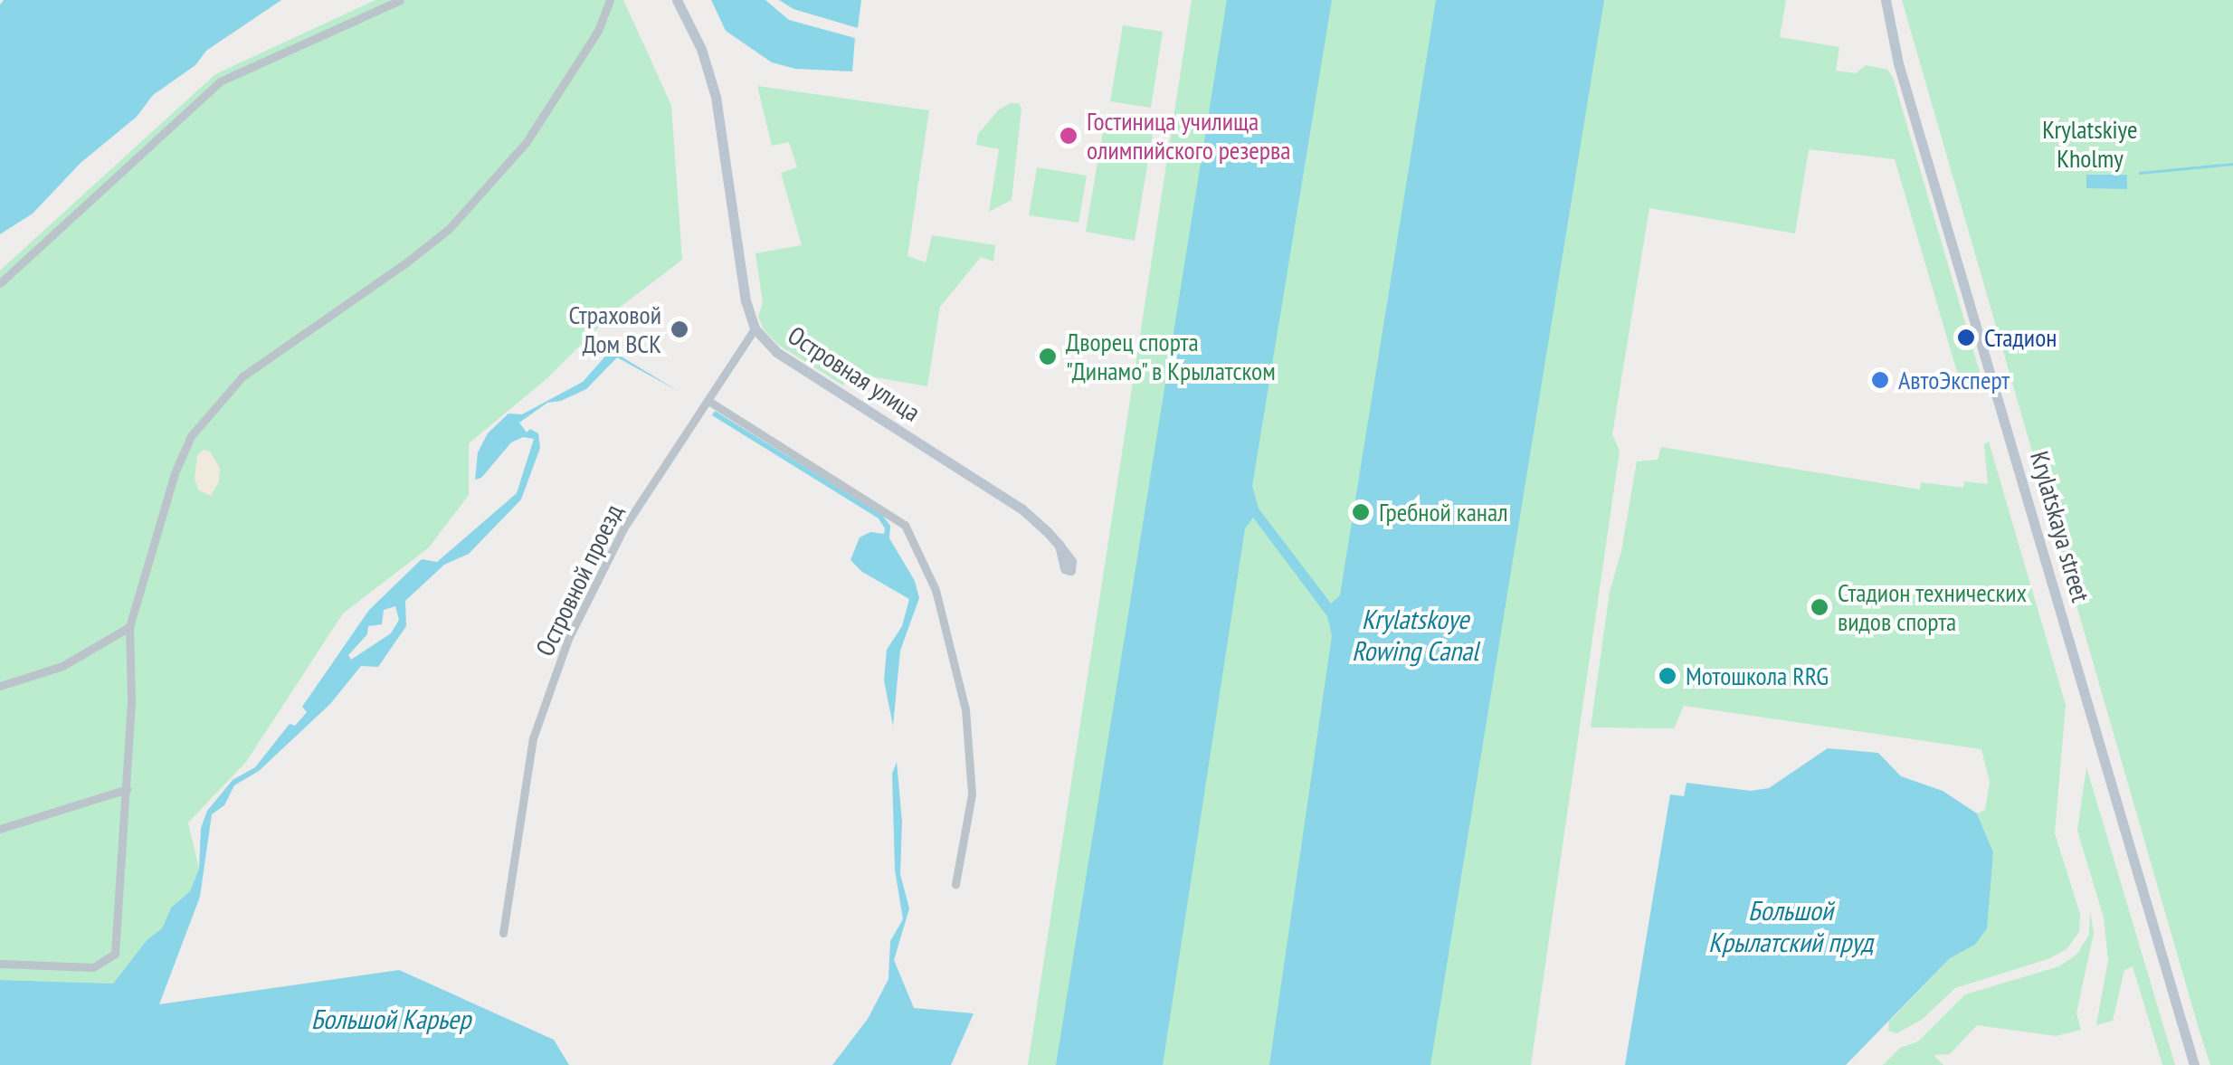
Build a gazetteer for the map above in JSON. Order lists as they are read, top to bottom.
{
  "streets": {
    "main road": ["Островная улица", "Krylatskaya street"],
    "street": ["Островной проезд"]
  },
  "crossings": [
    ["Островная улица", "Островной проезд"]
  ],
  "water": ["Krylatskoye Rowing Canal", "Большой Крылатский пруд", "Большой Карьер"],
  "parks": ["Krylatskiye Kholmy"],
  "places": [
    "Гостиница училища олимпийского резерва",
    "Страховой Дом ВСК",
    "Стадион",
    "Дворец спорта \"Динамо\" в Крылатском",
    "АвтоЭксперт",
    "Гребной канал",
    "Стадион технических видов спорта",
    "Мотошкола RRG"
  ]
}
